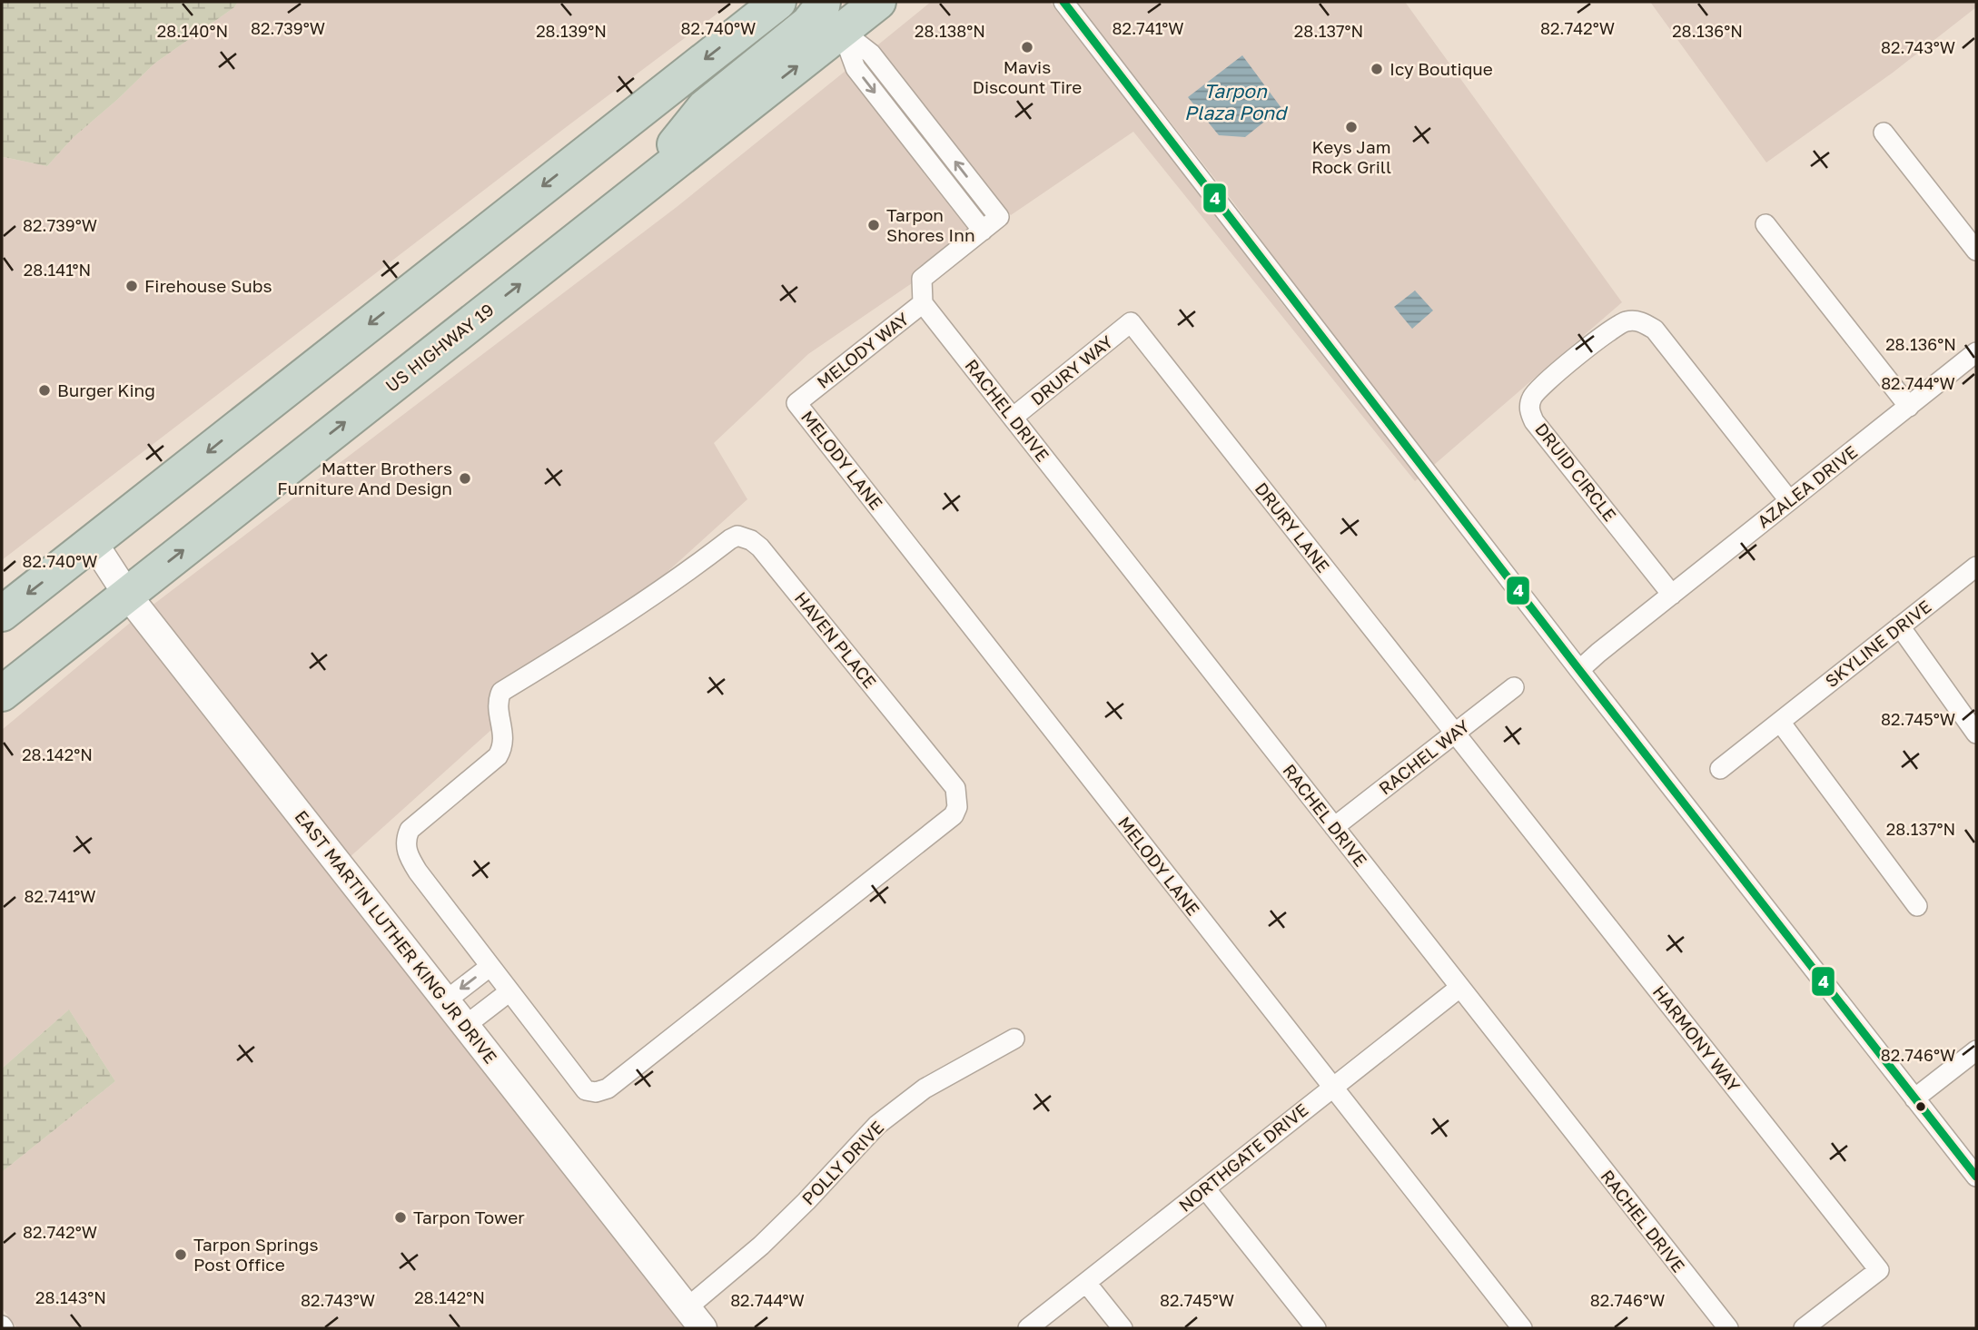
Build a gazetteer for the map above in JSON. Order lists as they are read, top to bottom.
{
  "streets": {
    "highway": ["US HIGHWAY 19"],
    "street": [
      "MELODY WAY",
      "DRURY WAY",
      "RACHEL DRIVE",
      "MELODY LANE",
      "DRUID CIRCLE",
      "AZALEA DRIVE",
      "DRURY LANE",
      "HAVEN PLACE",
      "SKYLINE DRIVE",
      "RACHEL WAY",
      "EAST MARTIN LUTHER KING JR DRIVE",
      "HARMONY WAY",
      "NORTHGATE DRIVE",
      "POLLY DRIVE"
    ]
  },
  "crossings": [
    ["US HIGHWAY 19", "MELODY WAY"],
    ["US HIGHWAY 19", "EAST MARTIN LUTHER KING JR DRIVE"],
    ["MELODY WAY", "RACHEL DRIVE"],
    ["MELODY WAY", "MELODY LANE"],
    ["DRURY WAY", "RACHEL DRIVE"],
    ["DRURY WAY", "DRURY LANE"],
    ["RACHEL DRIVE", "RACHEL WAY"],
    ["RACHEL DRIVE", "NORTHGATE DRIVE"],
    ["MELODY LANE", "NORTHGATE DRIVE"],
    ["DRUID CIRCLE", "AZALEA DRIVE"],
    ["DRURY LANE", "RACHEL WAY"],
    ["DRURY LANE", "HARMONY WAY"],
    ["RACHEL WAY", "HARMONY WAY"],
    ["EAST MARTIN LUTHER KING JR DRIVE", "POLLY DRIVE"]
  ],
  "water": ["Tarpon Plaza Pond"],
  "places": [
    "Mavis Discount Tire",
    "Icy Boutique",
    "Keys Jam Rock Grill",
    "Tarpon Shores Inn",
    "Firehouse Subs",
    "Burger King",
    "Matter Brothers Furniture And Design",
    "Tarpon Tower",
    "Tarpon Springs Post Office"
  ],
  "lines": ["transit line 4"],
  "coordinates": [
    "82.739°W",
    "82.740°W",
    "82.741°W",
    "82.742°W",
    "28.140°N",
    "28.139°N",
    "28.138°N",
    "28.137°N",
    "28.136°N",
    "82.743°W",
    "28.141°N",
    "82.744°W",
    "82.745°W",
    "28.142°N",
    "82.746°W",
    "28.143°N"
  ]
}
